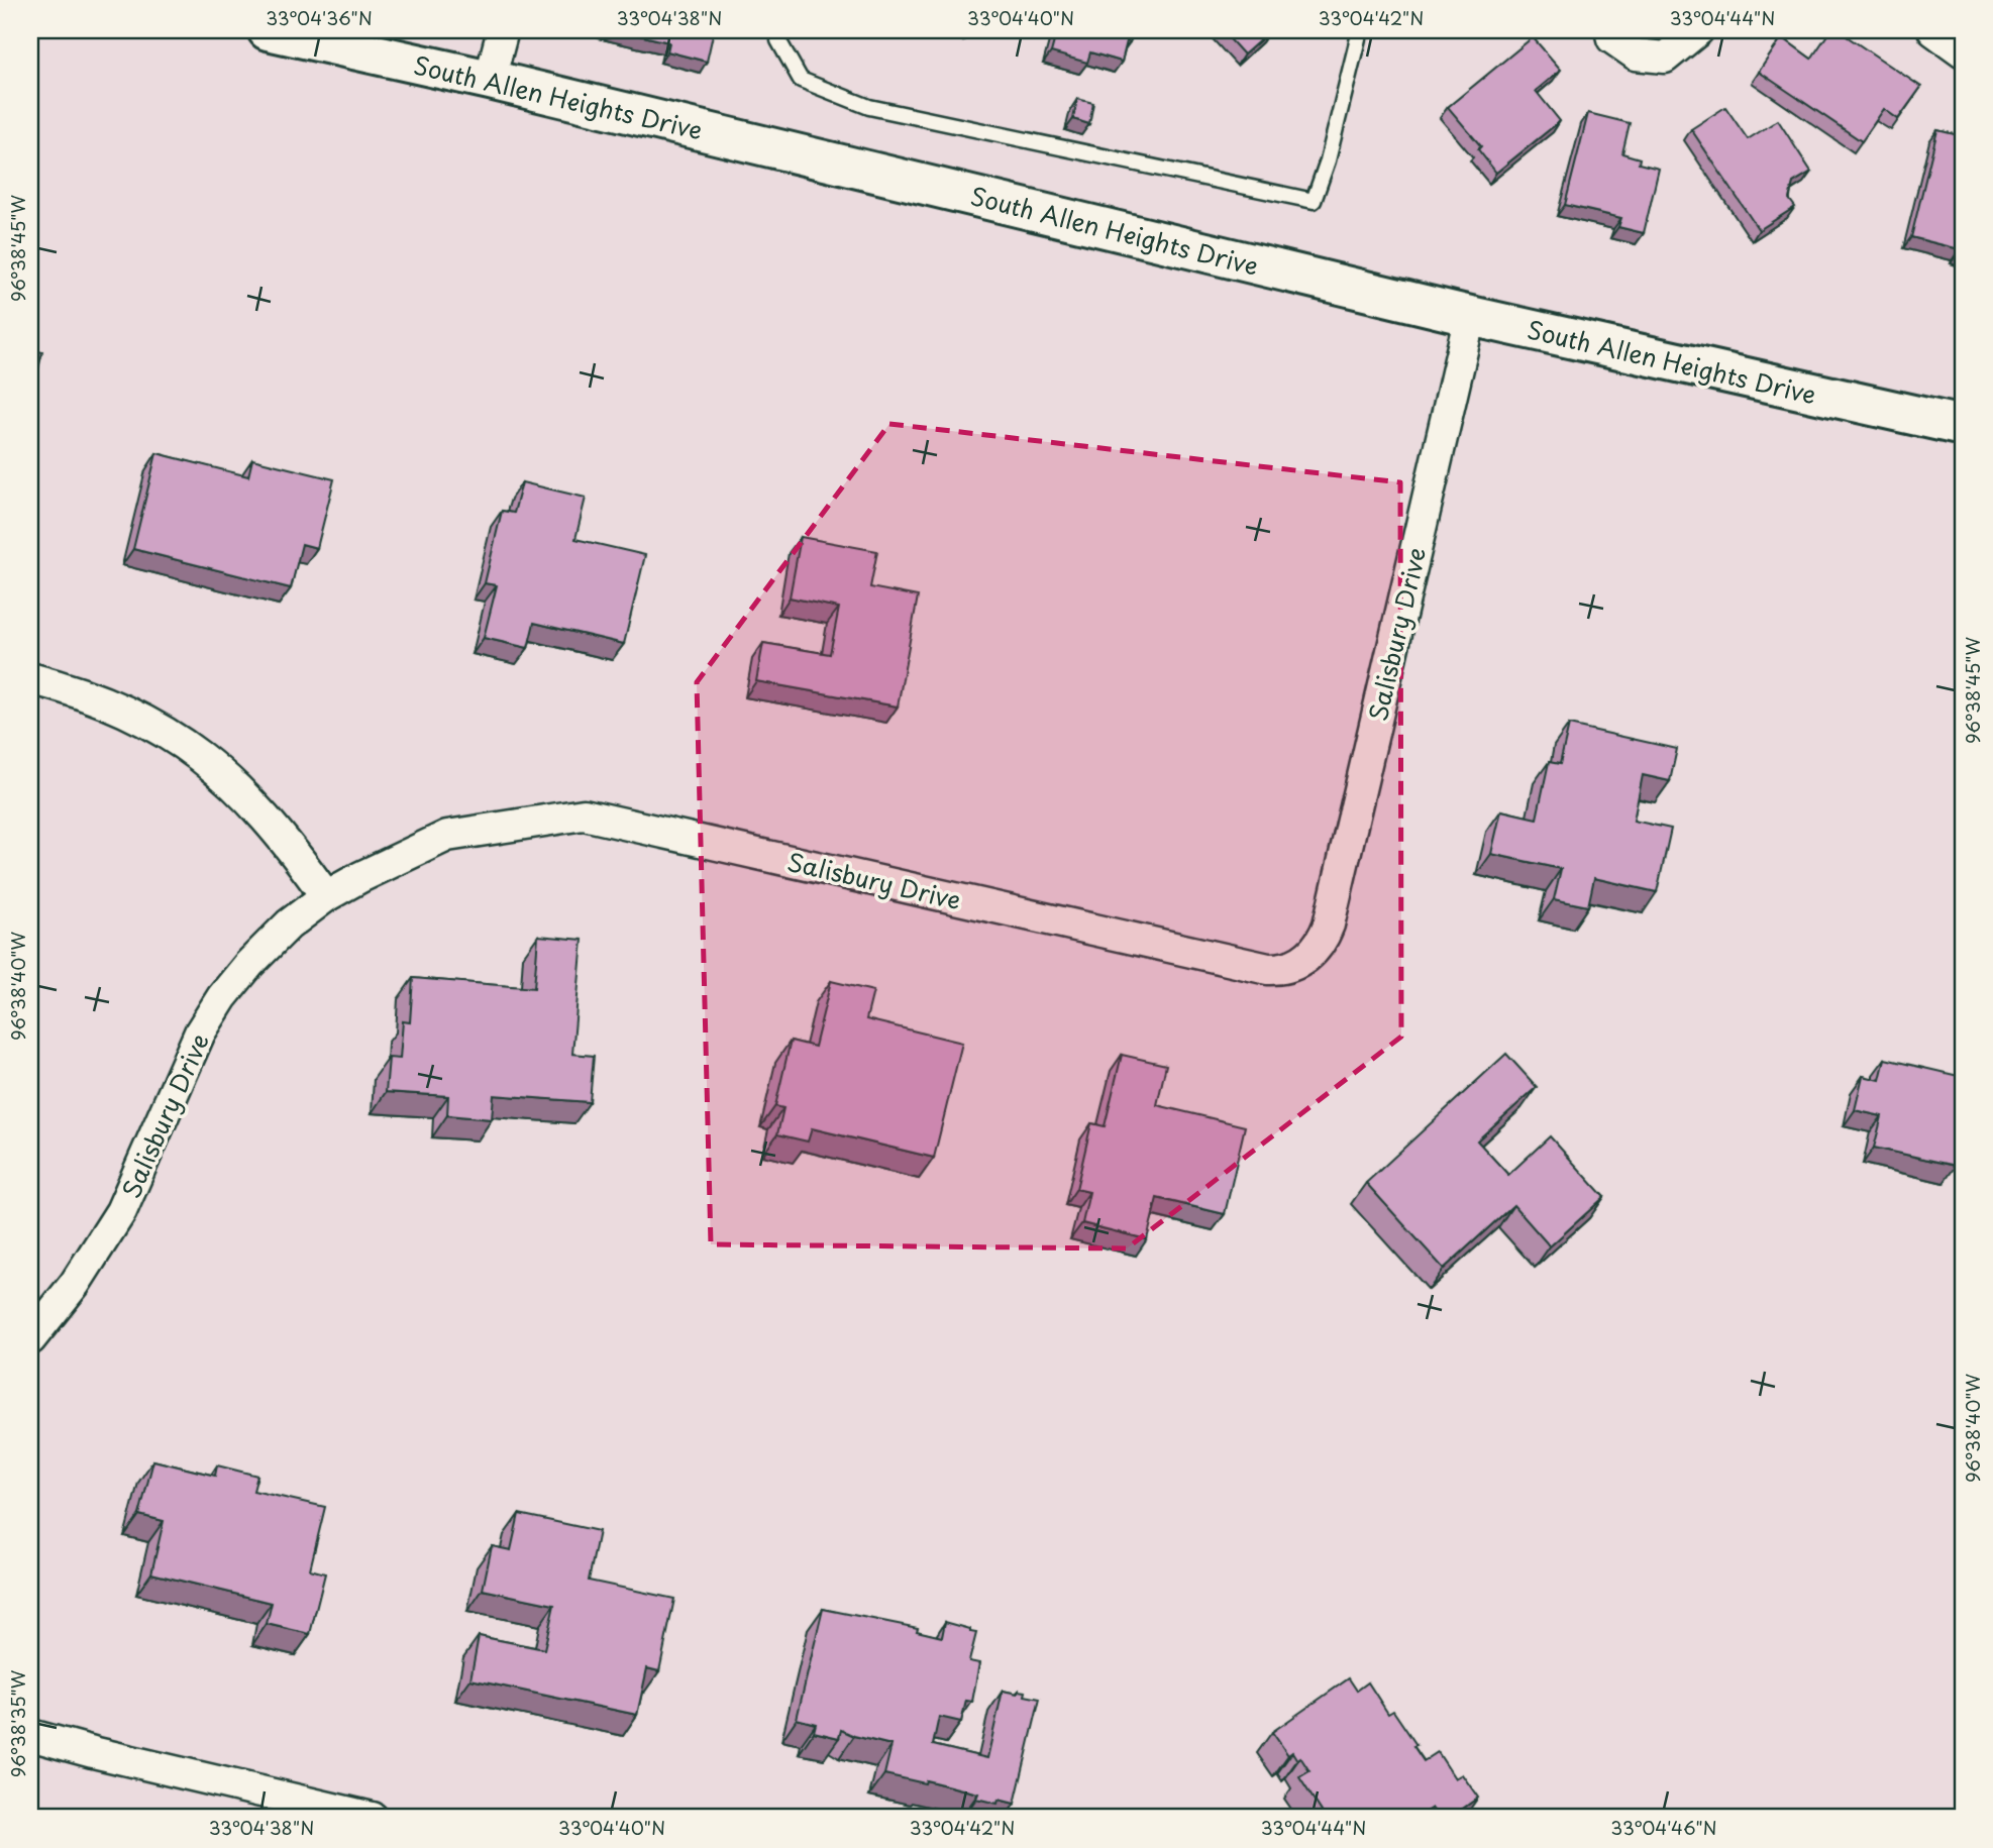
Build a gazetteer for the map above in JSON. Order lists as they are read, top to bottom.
{
  "streets": {
    "main road": ["South Allen Heights Drive"],
    "street": ["Salisbury Drive"]
  },
  "crossings": [
    ["South Allen Heights Drive", "Salisbury Drive"]
  ],
  "coordinates": [
    "33°04'36\"N",
    "33°04'38\"N",
    "33°04'40\"N",
    "33°04'42\"N",
    "33°04'44\"N",
    "96°38'45\"W",
    "96°38'40\"W",
    "96°38'35\"W",
    "33°04'46\"N"
  ]
}
